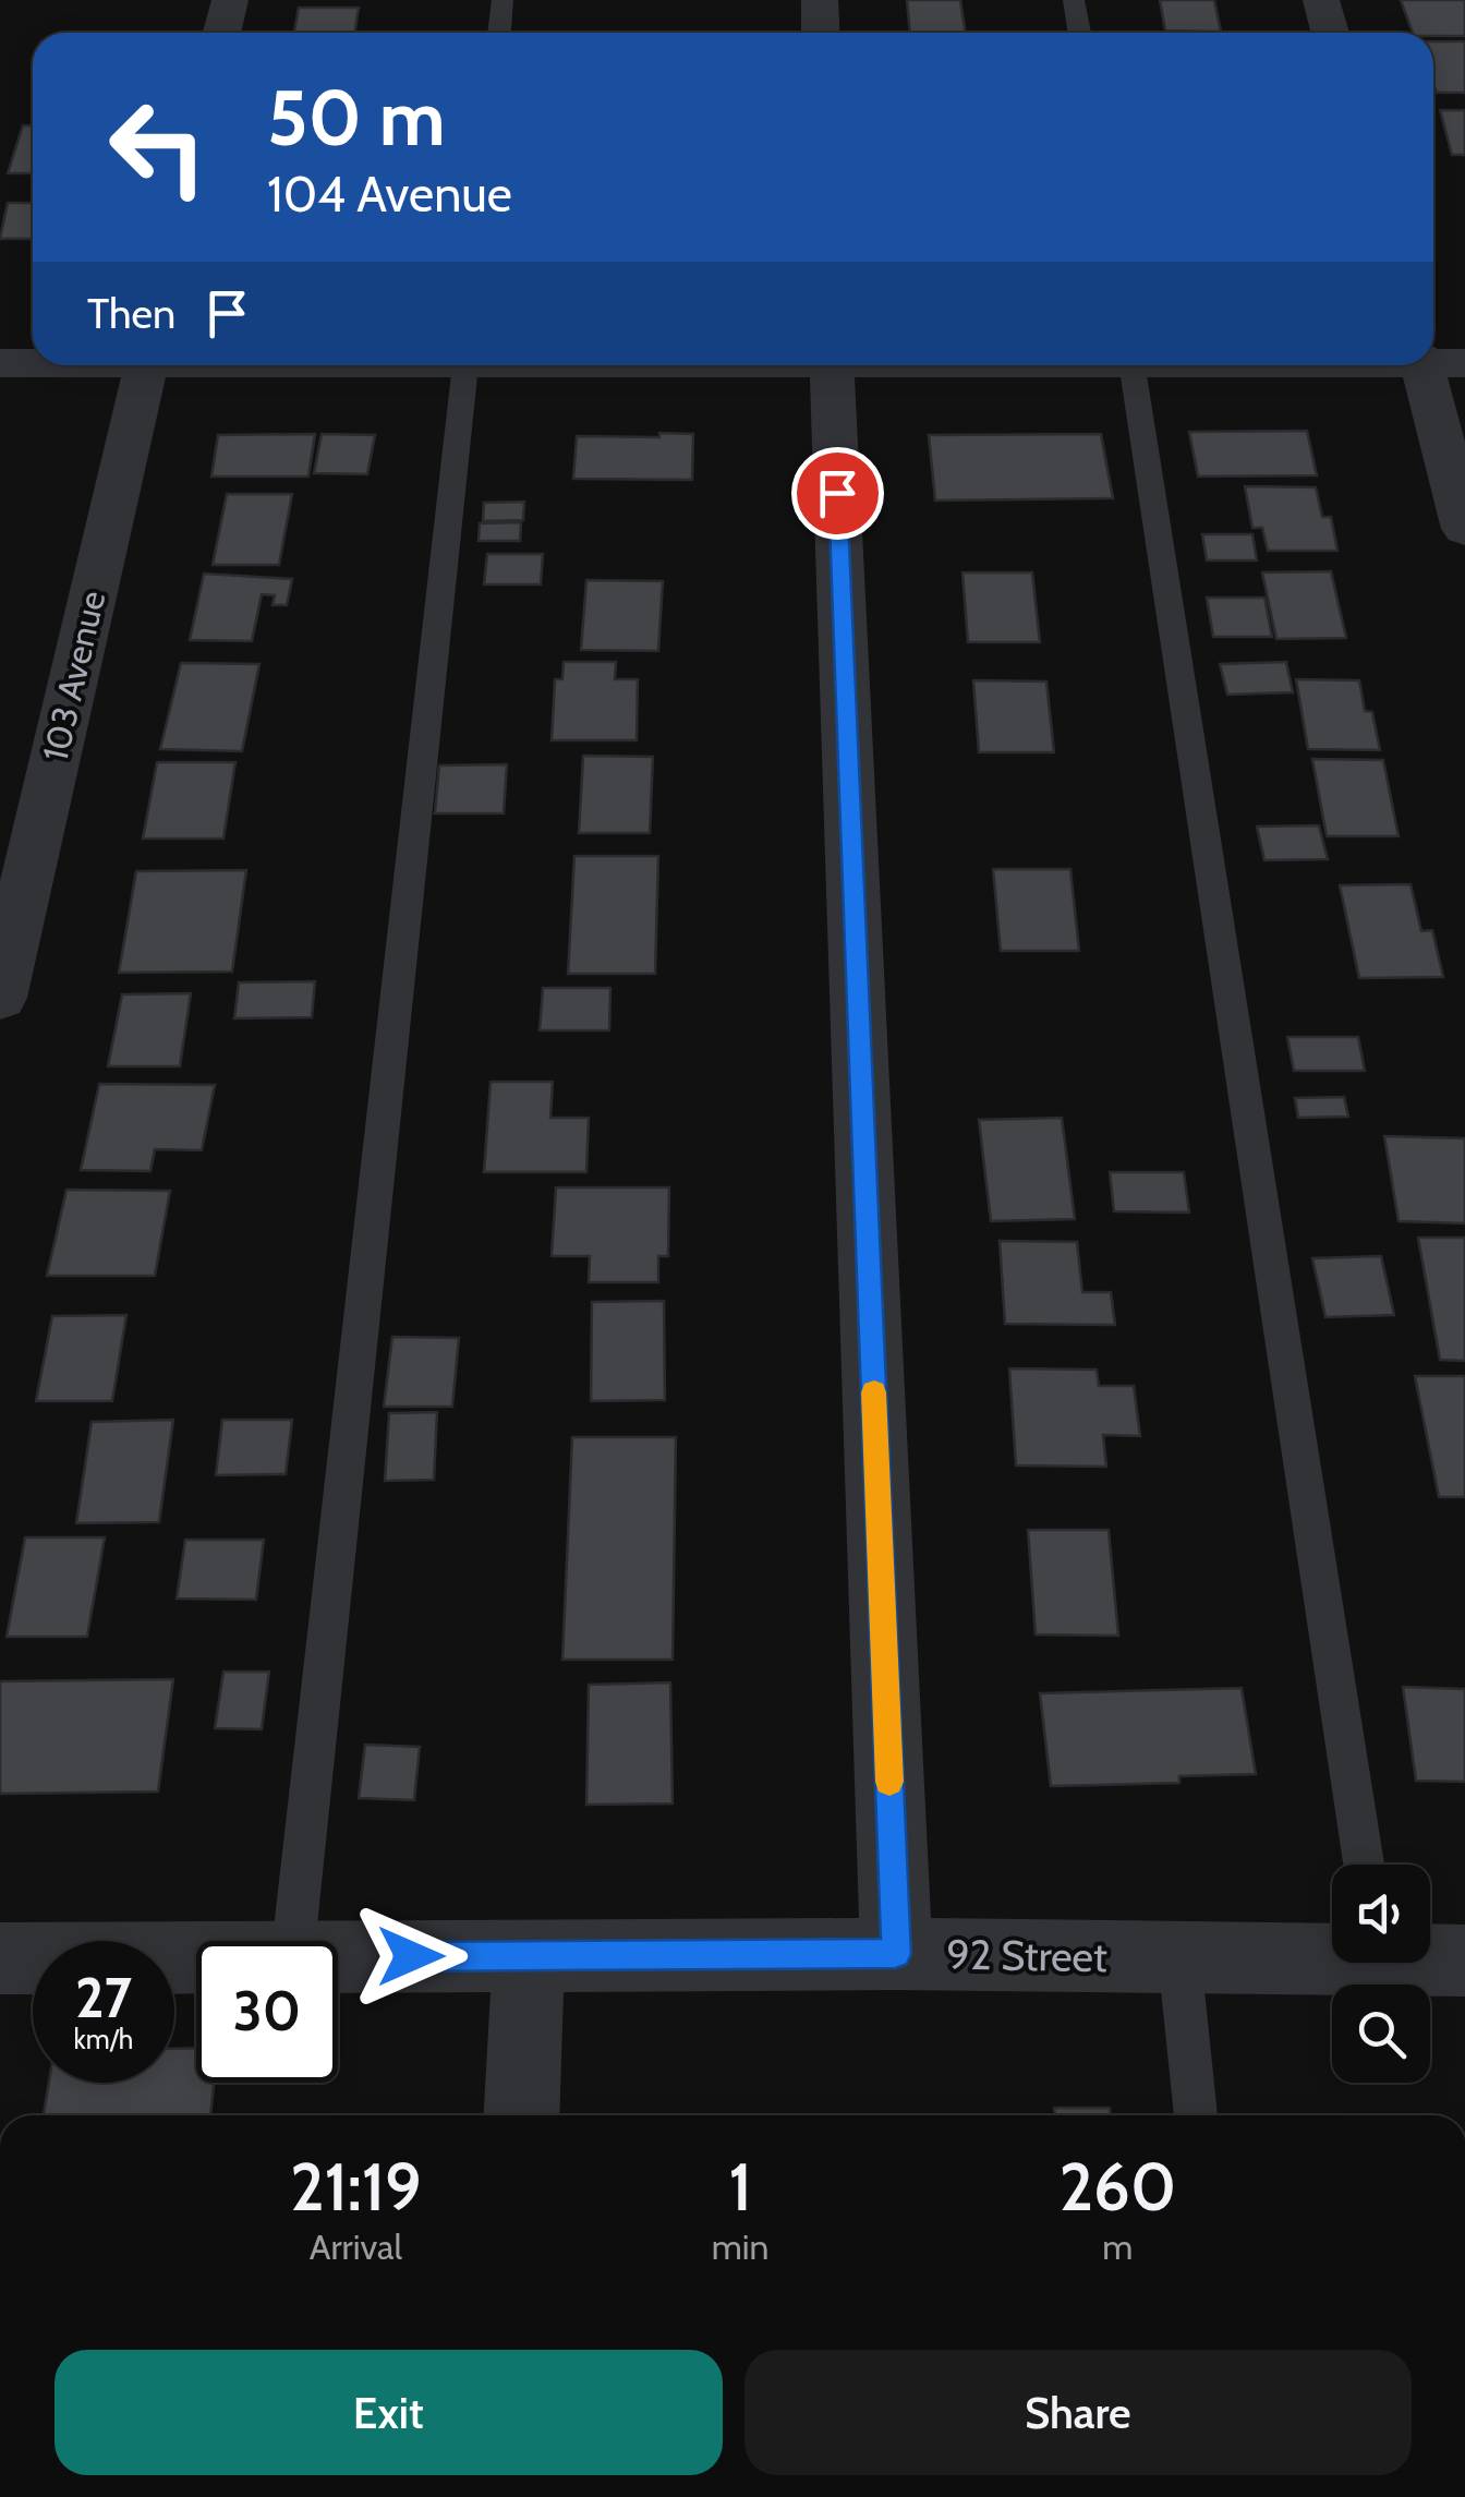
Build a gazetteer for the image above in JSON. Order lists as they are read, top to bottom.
{
  "streets": {
    "street": ["103 Avenue", "92 Street"]
  },
  "page": {
    "turn": ["50 m", "104 Avenue"],
    "then": "Then",
    "speed": "27 km/h",
    "limit": "30",
    "eta": [
      "21:19",
      "Arrival",
      "1",
      "min",
      "260",
      "m"
    ],
    "buttons": ["Exit", "Share"]
  }
}
